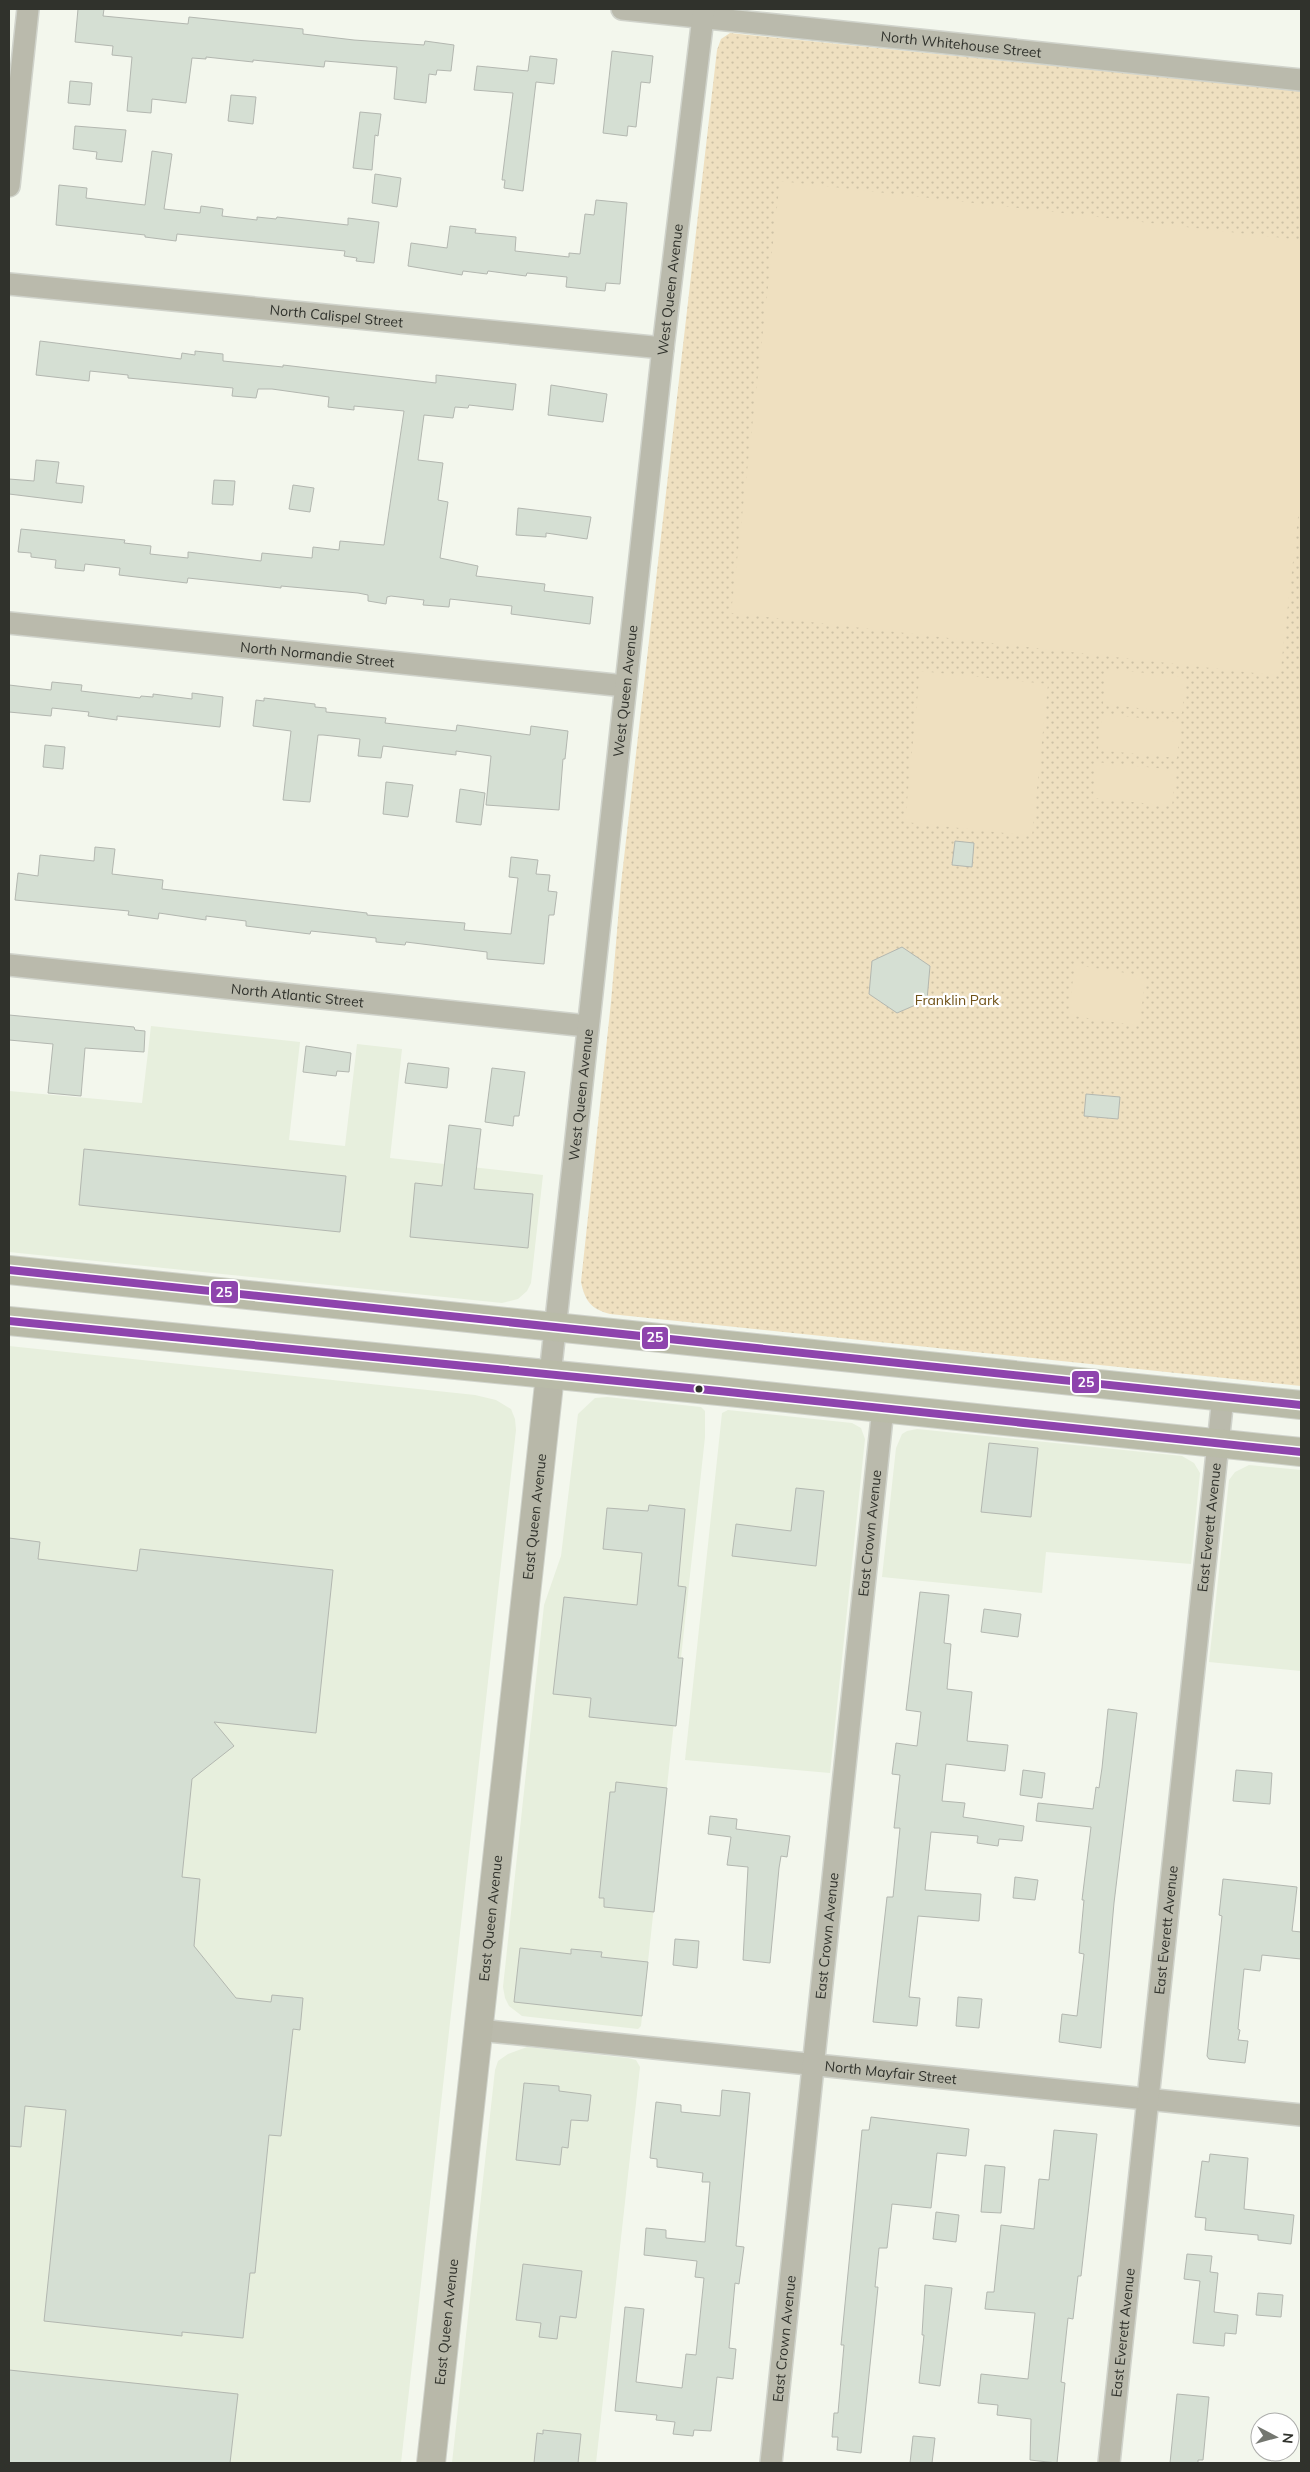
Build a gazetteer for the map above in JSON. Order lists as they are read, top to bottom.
{
  "streets": {
    "street": [
      "North Whitehouse Street",
      "West Queen Avenue",
      "North Calispel Street",
      "North Normandie Street",
      "North Atlantic Street",
      "East Queen Avenue",
      "East Everett Avenue",
      "East Crown Avenue",
      "North Mayfair Street"
    ]
  },
  "crossings": [
    ["North Whitehouse Street", "West Queen Avenue"],
    ["West Queen Avenue", "North Calispel Street"],
    ["West Queen Avenue", "North Normandie Street"],
    ["West Queen Avenue", "North Atlantic Street"],
    ["West Queen Avenue", "East Queen Avenue"],
    ["East Queen Avenue", "North Mayfair Street"],
    ["East Everett Avenue", "North Mayfair Street"],
    ["East Crown Avenue", "North Mayfair Street"]
  ],
  "parks": ["Franklin Park"],
  "lines": ["transit line 25"],
  "north": "right"
}
